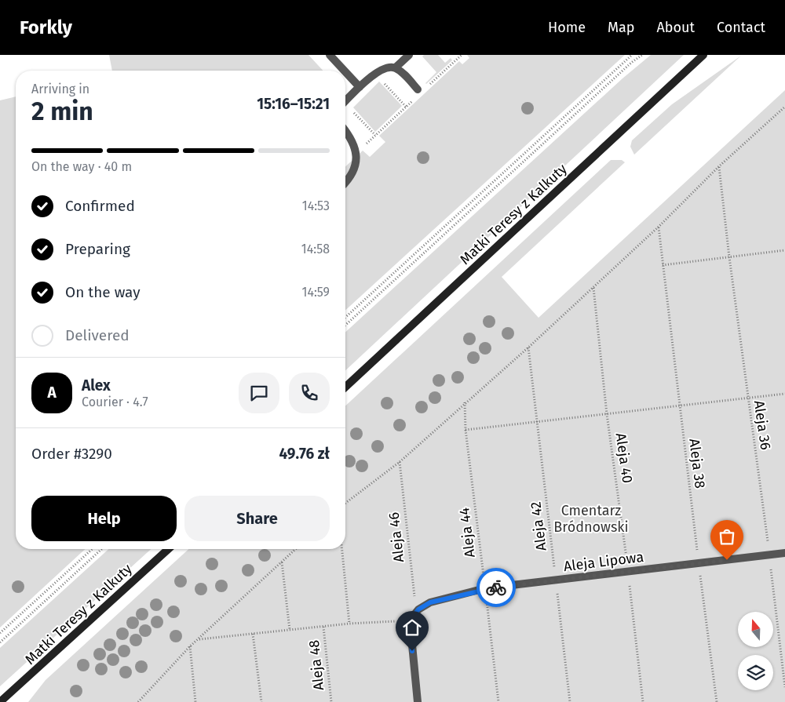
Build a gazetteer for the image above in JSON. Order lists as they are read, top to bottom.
{
  "streets": {
    "street": ["Matki Teresy z Kalkuty", "Aleja Lipowa"],
    "path": [
      "Aleja 36",
      "Aleja 40",
      "Aleja 38",
      "Aleja 42",
      "Aleja 44",
      "Aleja 46",
      "Aleja 48"
    ]
  },
  "crossings": [
    ["Aleja 36", "Aleja Lipowa"],
    ["Aleja 40", "Aleja Lipowa"],
    ["Aleja 38", "Aleja Lipowa"],
    ["Aleja 42", "Aleja Lipowa"],
    ["Aleja 44", "Aleja Lipowa"],
    ["Aleja 46", "Aleja Lipowa"]
  ],
  "parks": ["Cmentarz Bródnowski"],
  "north": "top",
  "page": {
    "header": "Forkly",
    "nav": [
      "Home",
      "Map",
      "About",
      "Contact"
    ],
    "heading": ["2 min", "Arriving in", "15:16–15:21"],
    "panel": [
      "Alex",
      "Courier · 4.7",
      "Order #3290",
      "49.76 zł"
    ],
    "bar": "On the way · 40 m",
    "list": [
      ["Confirmed", "14:53"],
      ["Preparing", "14:58"],
      ["On the way", "14:59"],
      "Delivered"
    ],
    "round": "A",
    "buttons": ["Help", "Share"]
  }
}
